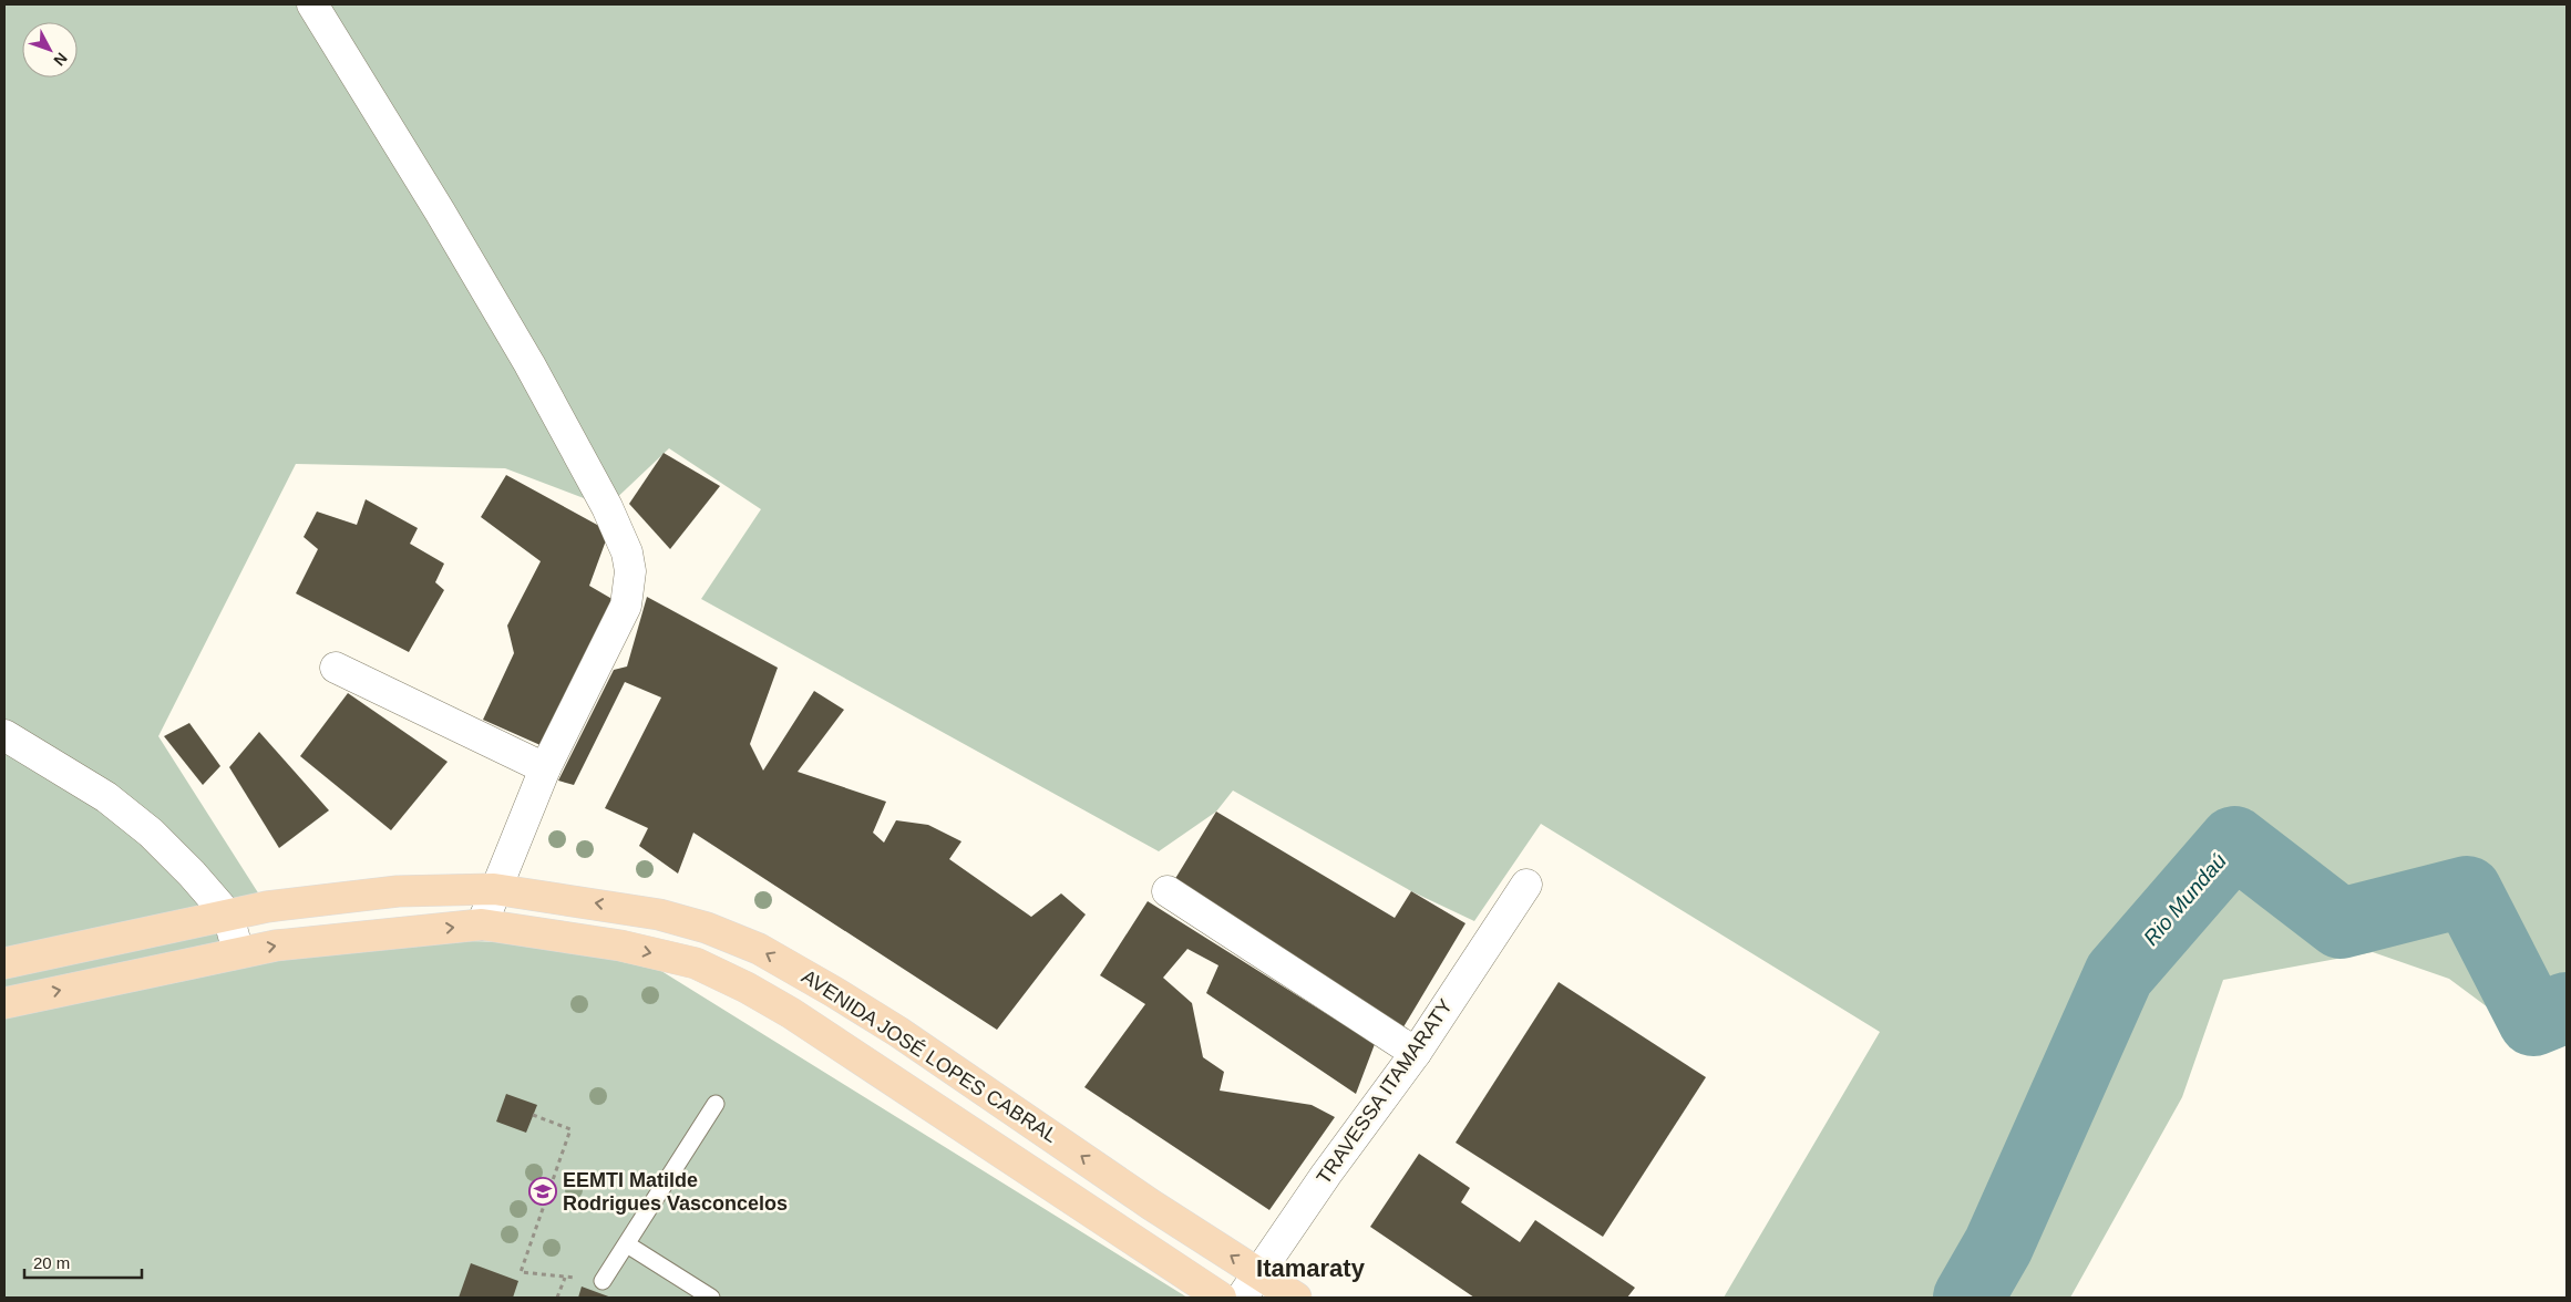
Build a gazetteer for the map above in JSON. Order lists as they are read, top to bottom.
{
  "streets": {
    "main road": ["AVENIDA JOSÉ LOPES CABRAL"],
    "street": ["TRAVESSA ITAMARATY"]
  },
  "crossings": [
    ["AVENIDA JOSÉ LOPES CABRAL", "TRAVESSA ITAMARATY"]
  ],
  "districts": ["Itamaraty"],
  "water": ["Rio Mundaú"],
  "places": {
    "school or university": ["EEMTI Matilde Rodrigues Vasconcelos"]
  },
  "scale_bar": "20 m",
  "north": "bottom right"
}
